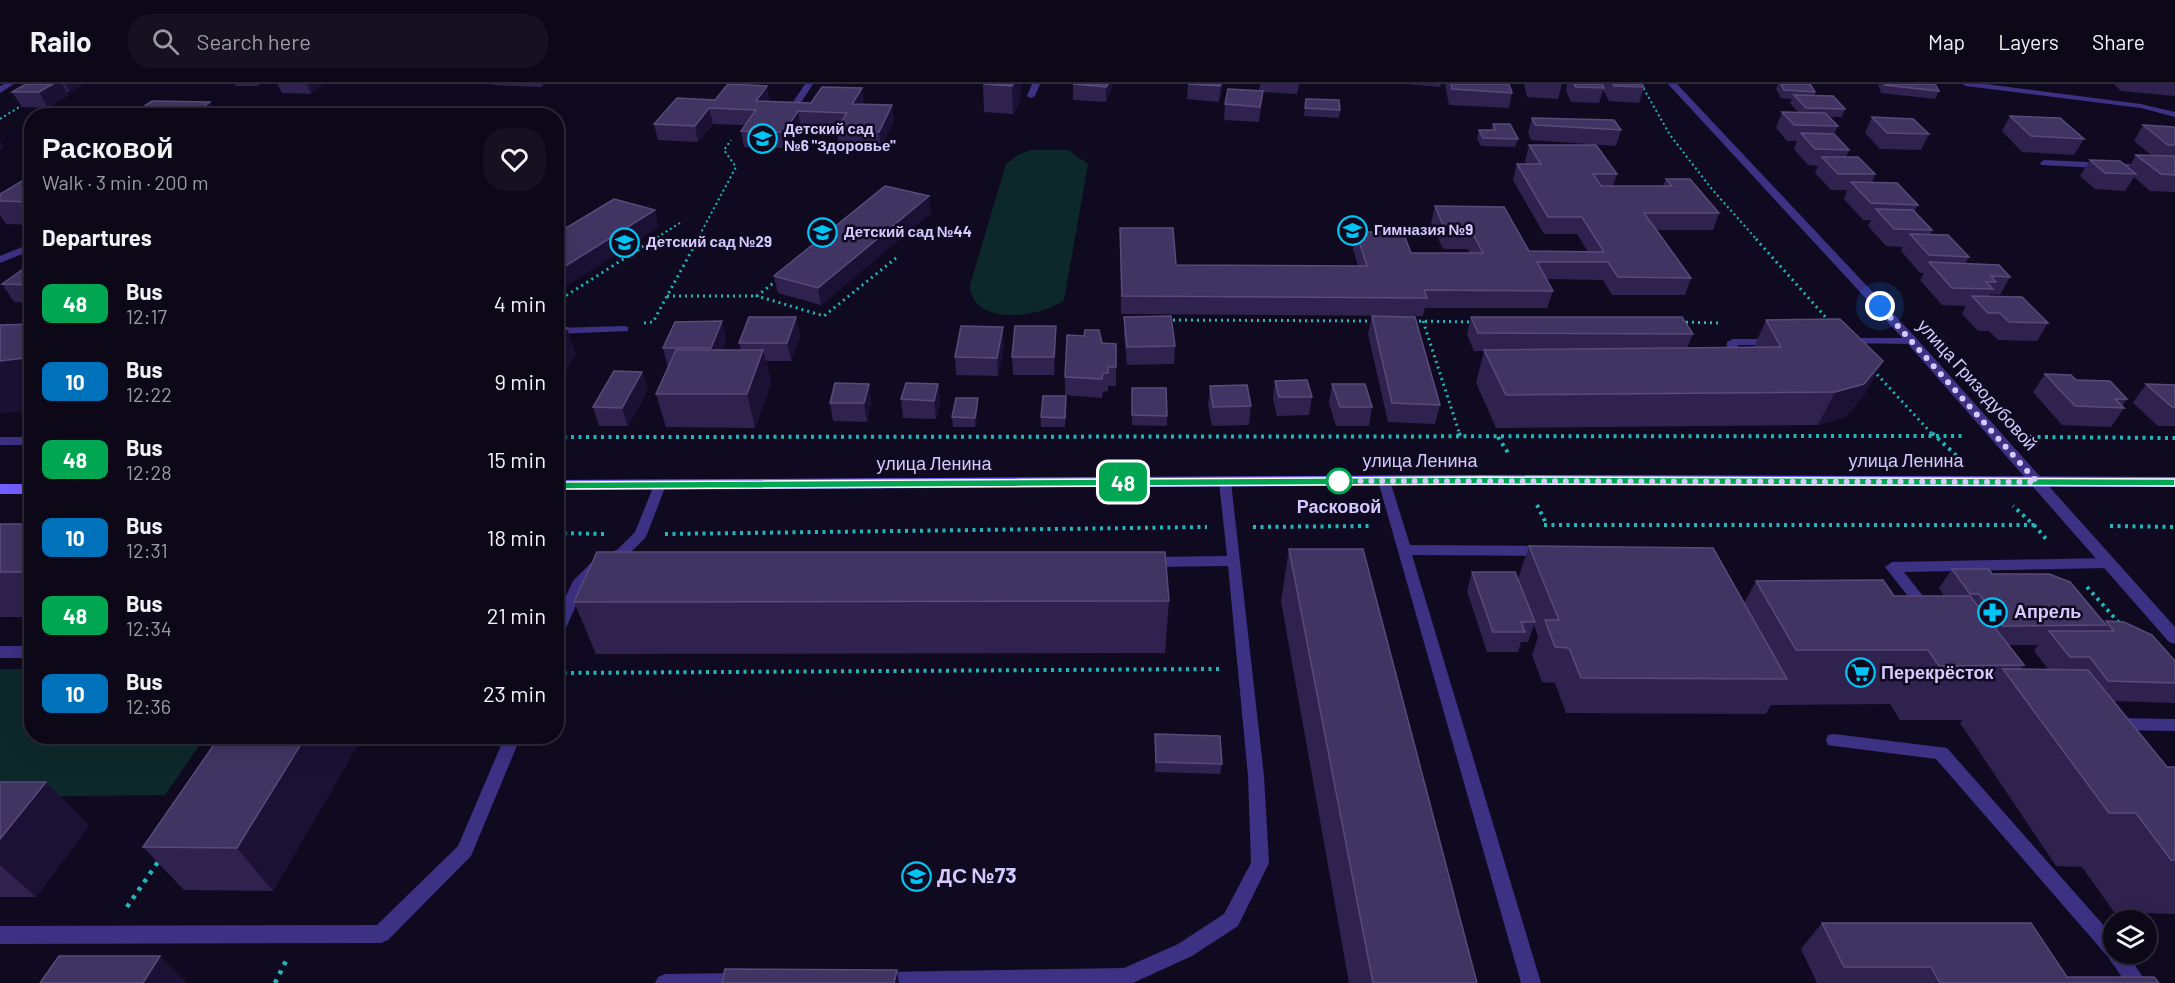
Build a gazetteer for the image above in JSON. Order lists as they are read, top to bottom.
{
  "streets": {
    "main road": ["улица Ленина"],
    "street": ["улица Гризодубовой"]
  },
  "crossings": [
    ["улица Гризодубовой", "улица Ленина"]
  ],
  "places": {
    "school or university": [
      "Детский сад №6 \"Здоровье\"",
      "Гимназия №9",
      "Детский сад №44",
      "Детский сад №29",
      "ДС №73"
    ],
    "other": ["Расковой"],
    "pharmacy": ["Апрель"],
    "supermarket": ["Перекрёсток"]
  },
  "lines": ["bus line 48"],
  "page": {
    "header": "Railo",
    "search": "Search here",
    "nav": ["Map", "Layers", "Share"],
    "on_map": "48",
    "heading": [
      ["Расковой", "Walk · 3 min · 200 m"],
      "Departures"
    ],
    "list": [
      {
        "mark": "48",
        "name": "Bus",
        "note": "12:17",
        "value": "4 min"
      },
      {
        "mark": "10",
        "name": "Bus",
        "note": "12:22",
        "value": "9 min"
      },
      {
        "mark": "48",
        "name": "Bus",
        "note": "12:28",
        "value": "15 min"
      },
      {
        "mark": "10",
        "name": "Bus",
        "note": "12:31",
        "value": "18 min"
      },
      {
        "mark": "48",
        "name": "Bus",
        "note": "12:34",
        "value": "21 min"
      },
      {
        "mark": "10",
        "name": "Bus",
        "note": "12:36",
        "value": "23 min"
      }
    ]
  }
}
